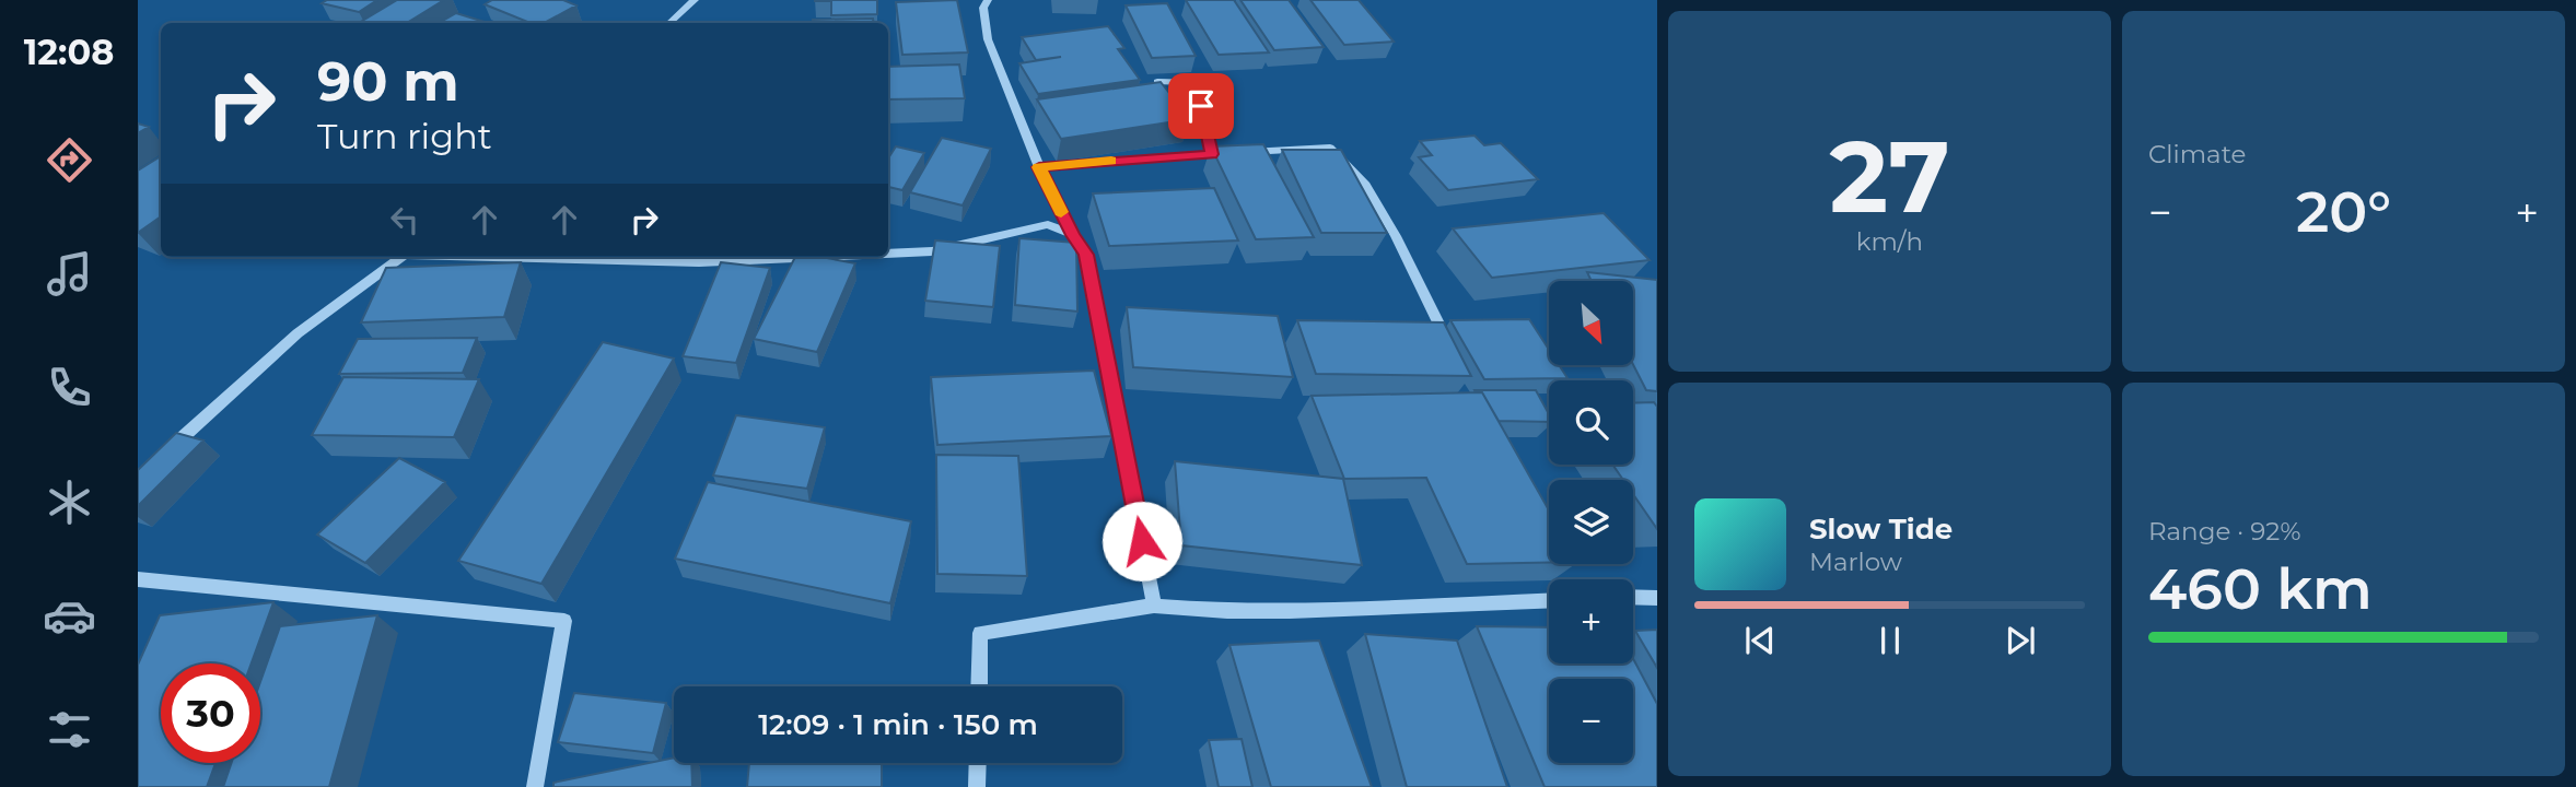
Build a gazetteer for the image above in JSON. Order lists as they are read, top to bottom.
{
  "north": "bottom right",
  "page": {
    "tabs": "12:08",
    "tile": [
      ["27", "km/h"],
      "Climate",
      ["Range · 92%", "460 km"]
    ],
    "turn": ["90 m", "Turn right"],
    "heat": ["−", "20°", "+"],
    "map_buttons": ["+", "−"],
    "song": ["Slow Tide", "Marlow"],
    "limit": "30",
    "trip": "12:09 · 1 min · 150 m"
  }
}
